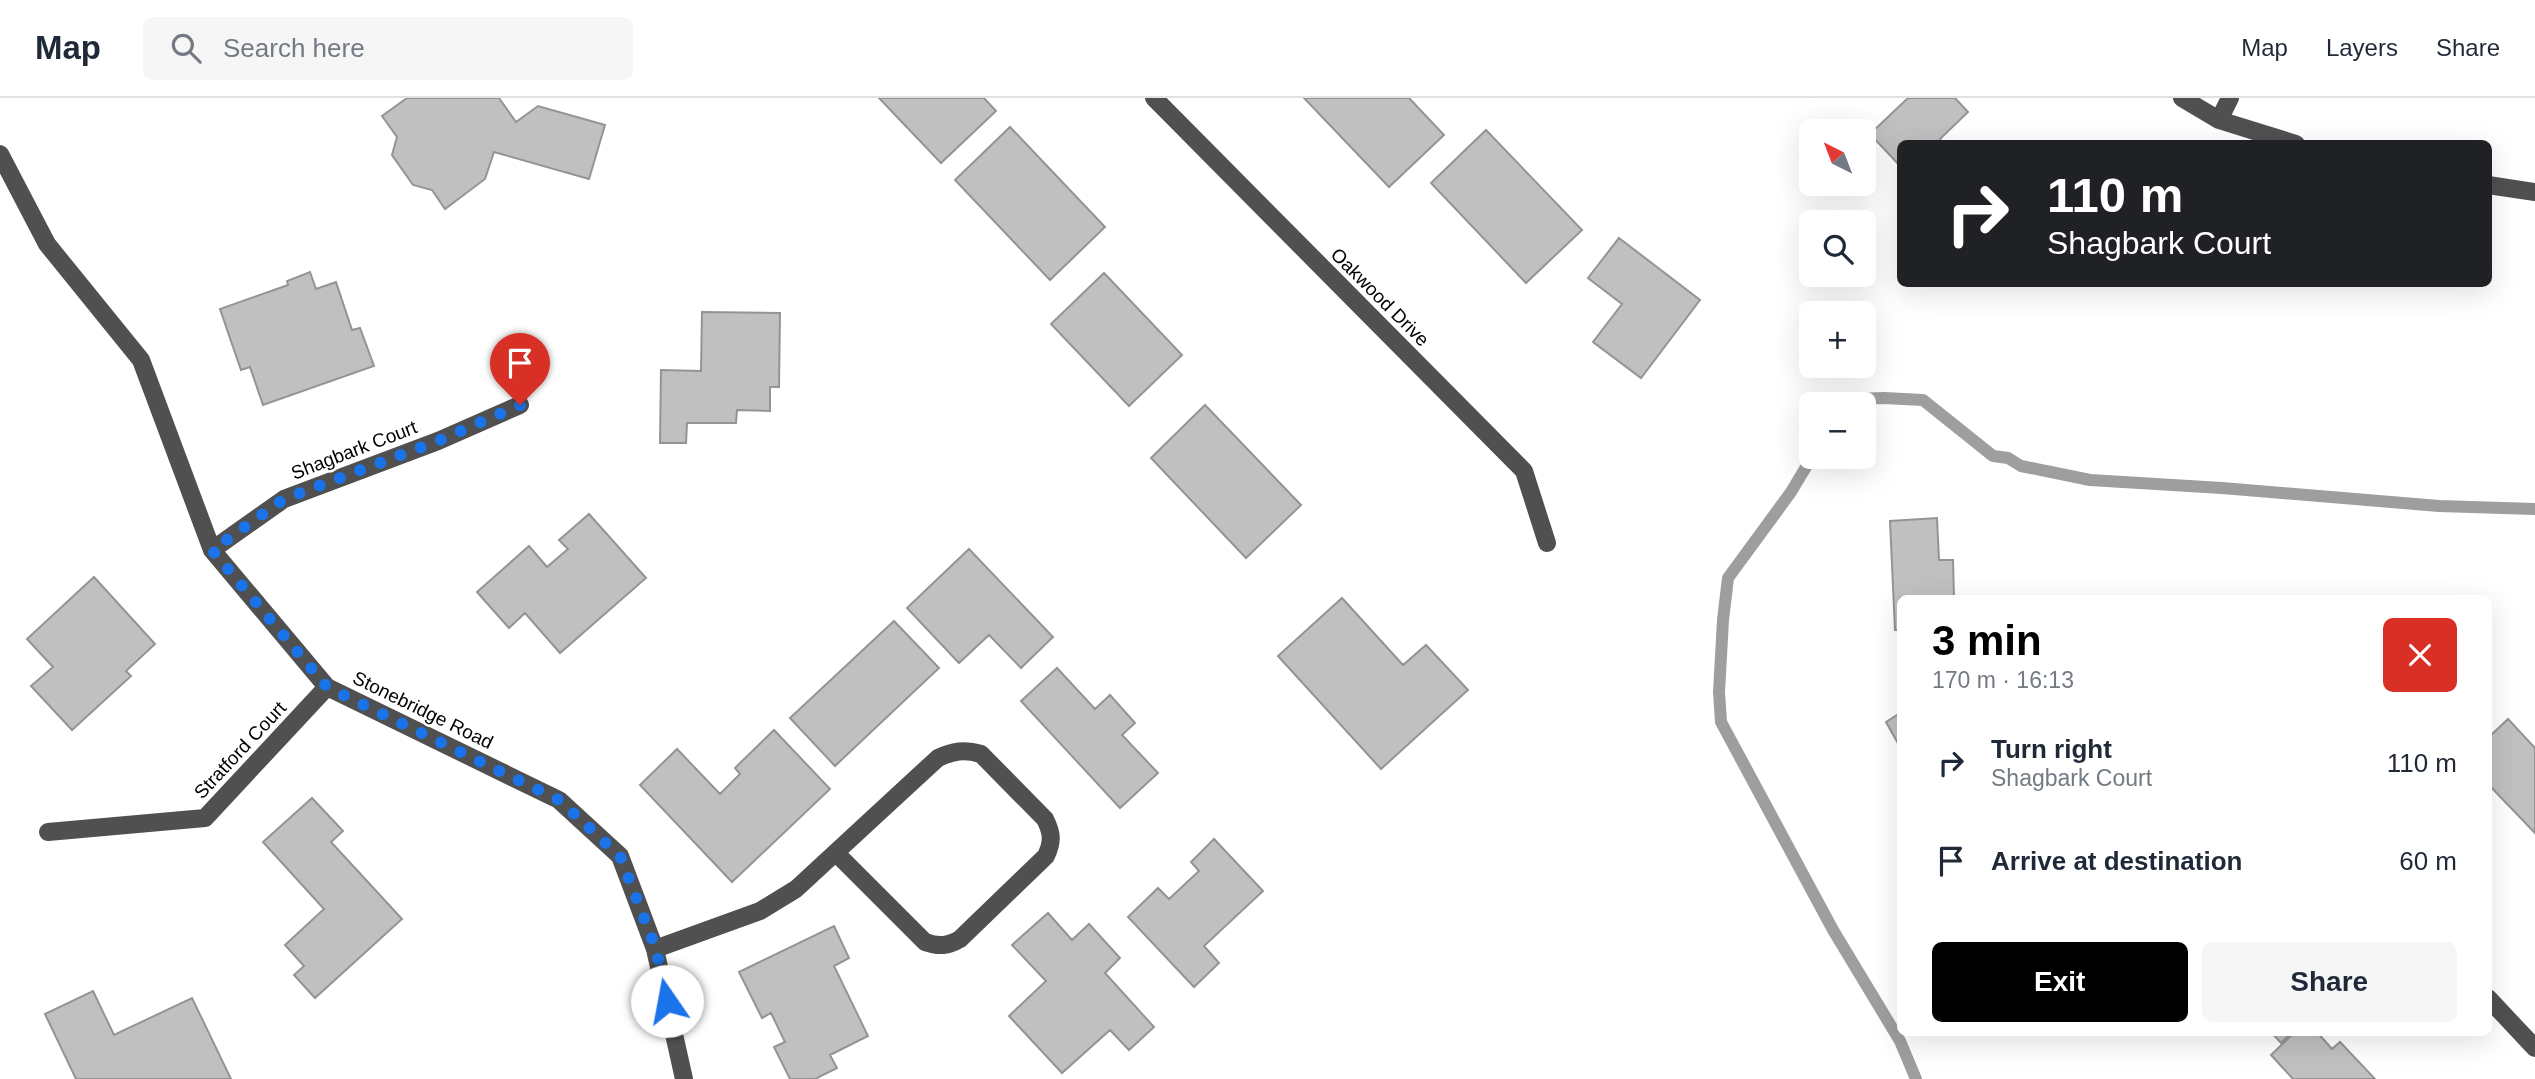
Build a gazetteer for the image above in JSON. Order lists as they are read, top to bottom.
{
  "streets": {
    "street": [
      "Oakwood Drive",
      "Shagbark Court",
      "Stonebridge Road",
      "Stratford Court"
    ]
  },
  "crossings": [
    ["Shagbark Court", "Stonebridge Road"],
    ["Stonebridge Road", "Stratford Court"]
  ],
  "north": "top left",
  "page": {
    "header": "Map",
    "search": "Search here",
    "nav": ["Map", "Layers", "Share"],
    "map_buttons": ["+", "−"],
    "turn": ["110 m", "Shagbark Court"],
    "heading": ["3 min", "170 m · 16:13"],
    "list": [
      {
        "name": "Turn right",
        "note": "Shagbark Court",
        "value": "110 m"
      },
      {
        "name": "Arrive at destination",
        "value": "60 m"
      }
    ],
    "buttons": ["Exit", "Share"]
  }
}
